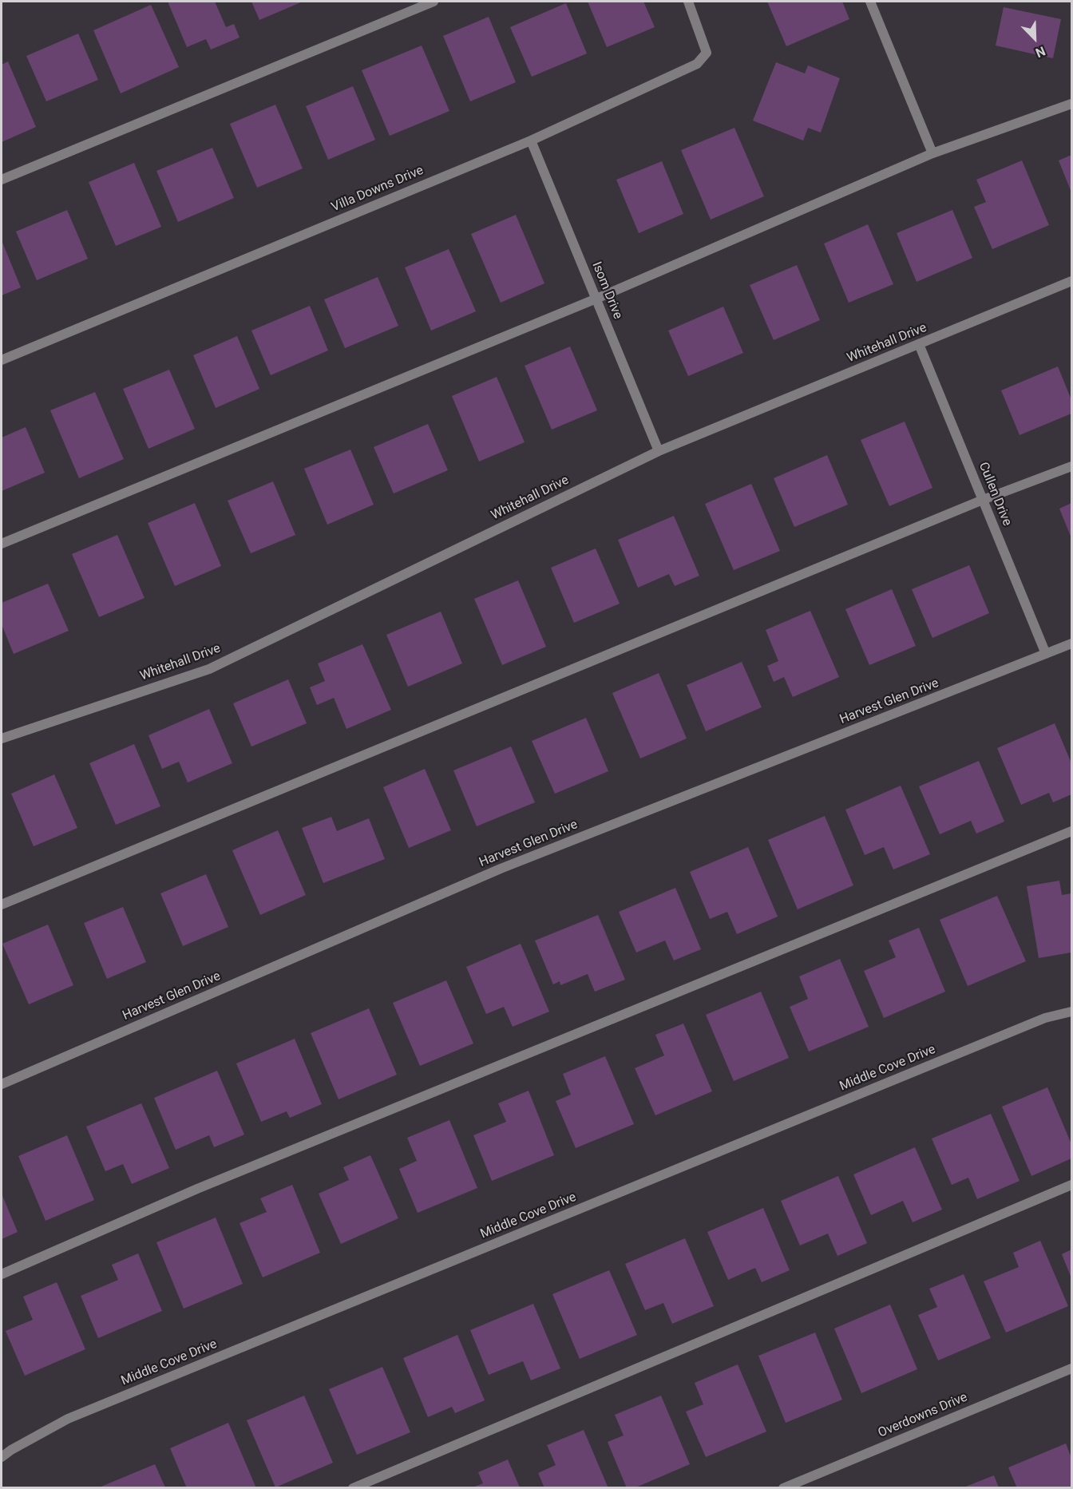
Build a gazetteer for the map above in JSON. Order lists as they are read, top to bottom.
{
  "streets": {
    "street": [
      "Villa Downs Drive",
      "Isom Drive",
      "Whitehall Drive",
      "Cullen Drive",
      "Harvest Glen Drive",
      "Middle Cove Drive",
      "Overdowns Drive"
    ]
  },
  "crossings": [
    ["Villa Downs Drive", "Isom Drive"],
    ["Isom Drive", "Whitehall Drive"],
    ["Whitehall Drive", "Cullen Drive"],
    ["Cullen Drive", "Harvest Glen Drive"]
  ],
  "north": "bottom right"
}
